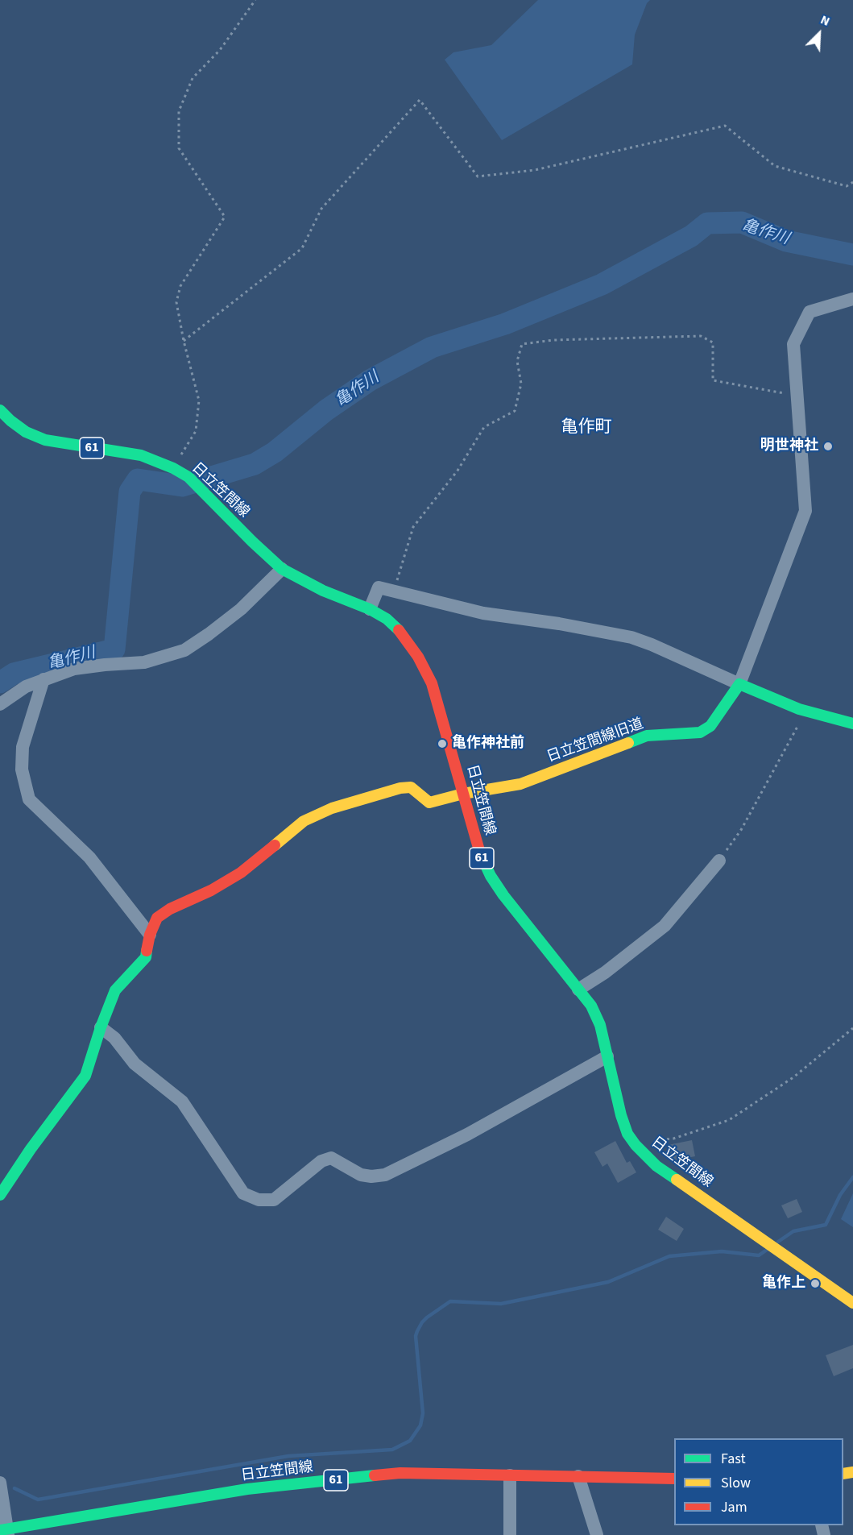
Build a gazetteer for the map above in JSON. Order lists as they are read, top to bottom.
{
  "streets": {
    "main road": ["61", "日立笠間線", "日立笠間線旧道"]
  },
  "crossings": [
    ["日立笠間線", "日立笠間線旧道"]
  ],
  "districts": ["亀作町"],
  "water": ["亀作川"],
  "places": ["明世神社", "亀作神社前", "亀作上"],
  "legend": ["Fast", "Slow", "Jam"],
  "north": "top right"
}
